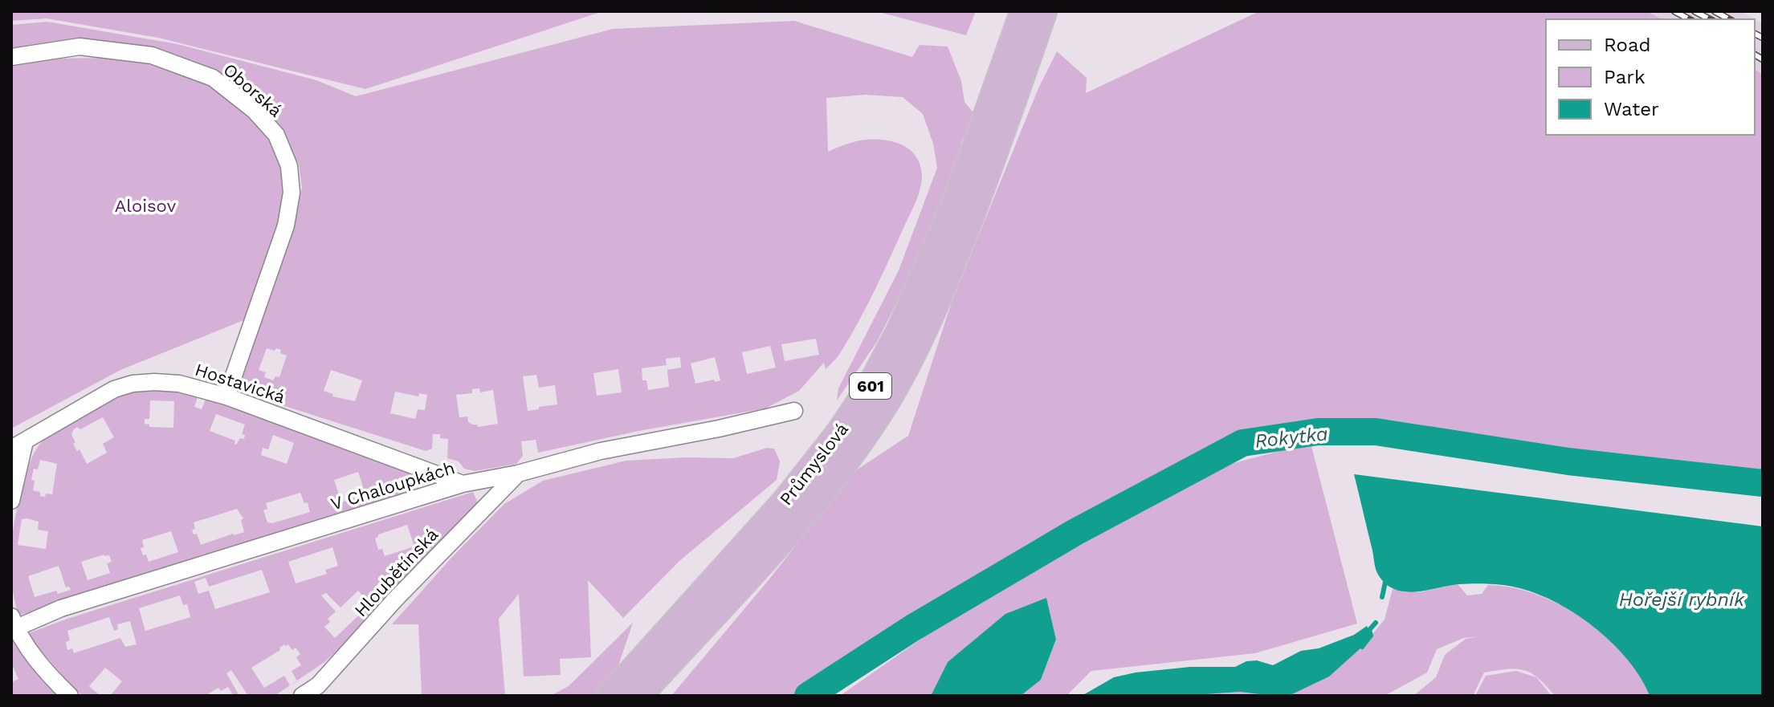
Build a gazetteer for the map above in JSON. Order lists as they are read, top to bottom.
{
  "streets": {
    "main road": ["601", "Průmyslová"],
    "street": [
      "Oborská",
      "Hostavická",
      "V Chaloupkách",
      "Hloubětínská"
    ]
  },
  "crossings": [
    ["Oborská", "Hostavická"],
    ["Hostavická", "V Chaloupkách"],
    ["V Chaloupkách", "Hloubětínská"]
  ],
  "water": ["Rokytka", "Hořejší rybník"],
  "parks": ["Aloisov"],
  "legend": ["Road", "Park", "Water"]
}
